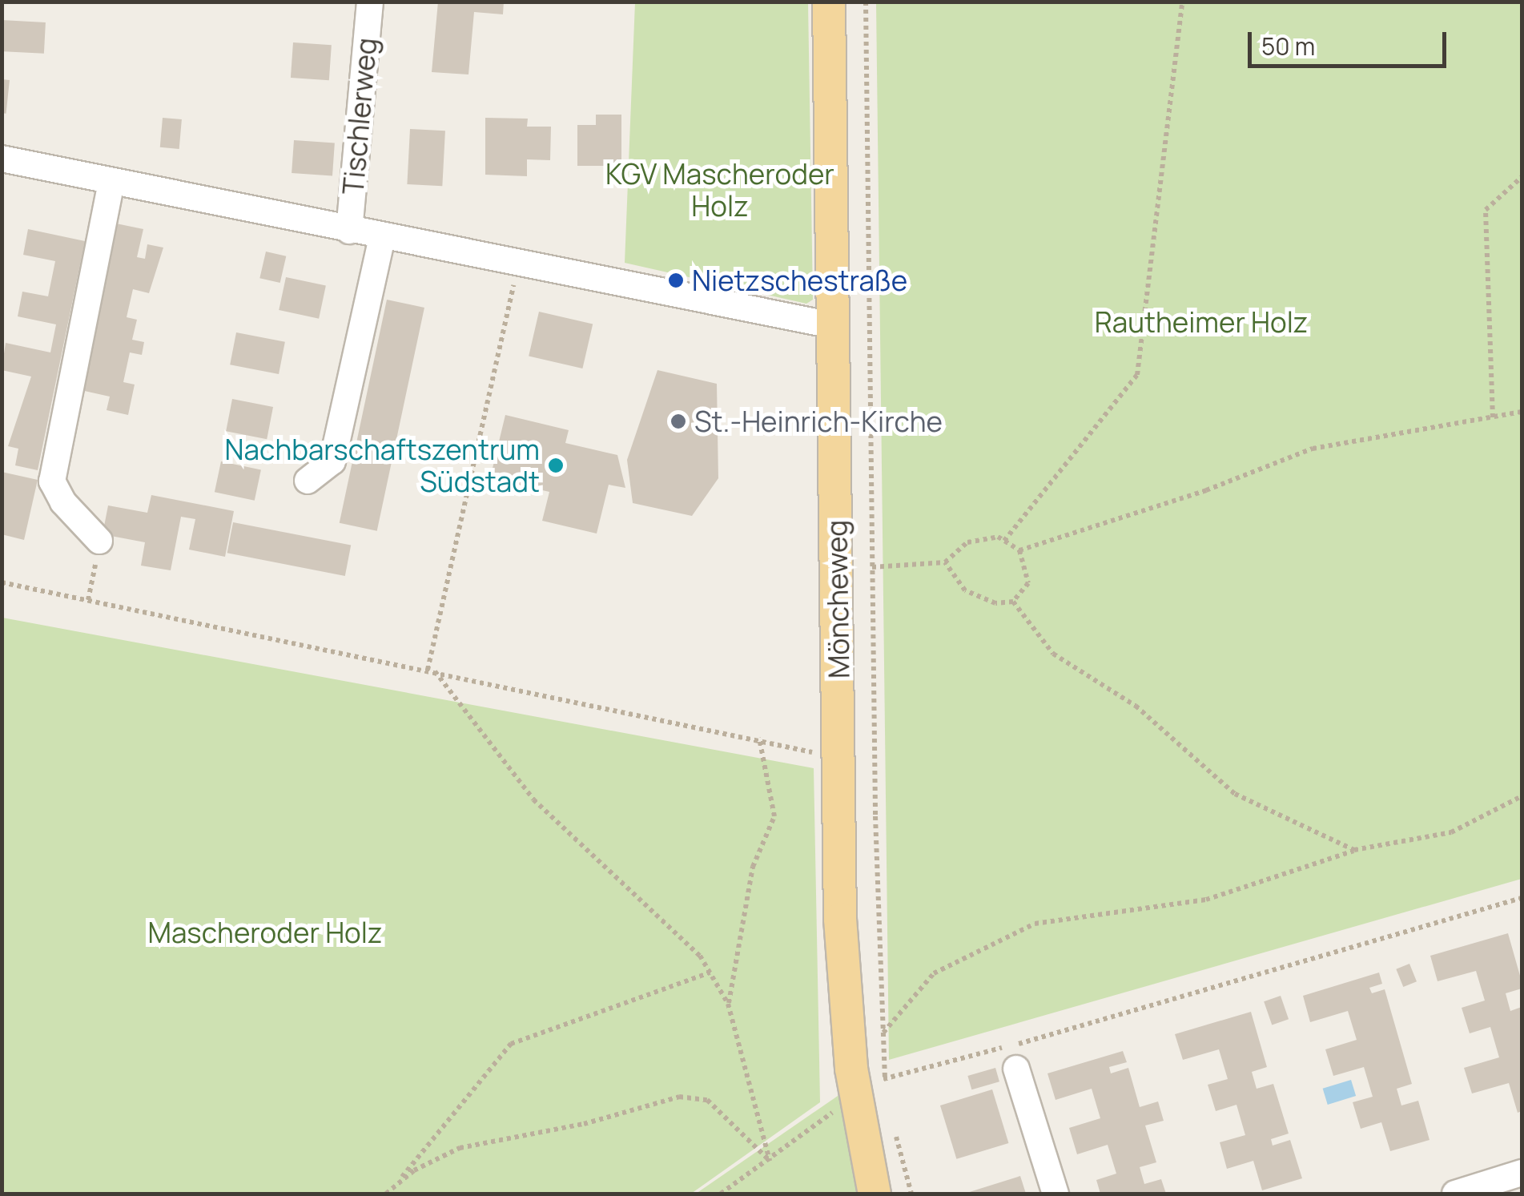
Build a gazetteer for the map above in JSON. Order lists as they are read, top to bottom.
{
  "streets": {
    "main road": ["Möncheweg"],
    "street": ["Tischlerweg"]
  },
  "parks": ["KGV Mascheroder Holz", "Rautheimer Holz", "Mascheroder Holz"],
  "places": ["Nietzschestraße", "St.-Heinrich-Kirche", "Nachbarschaftszentrum Südstadt"],
  "scale_bar": "50 m"
}
